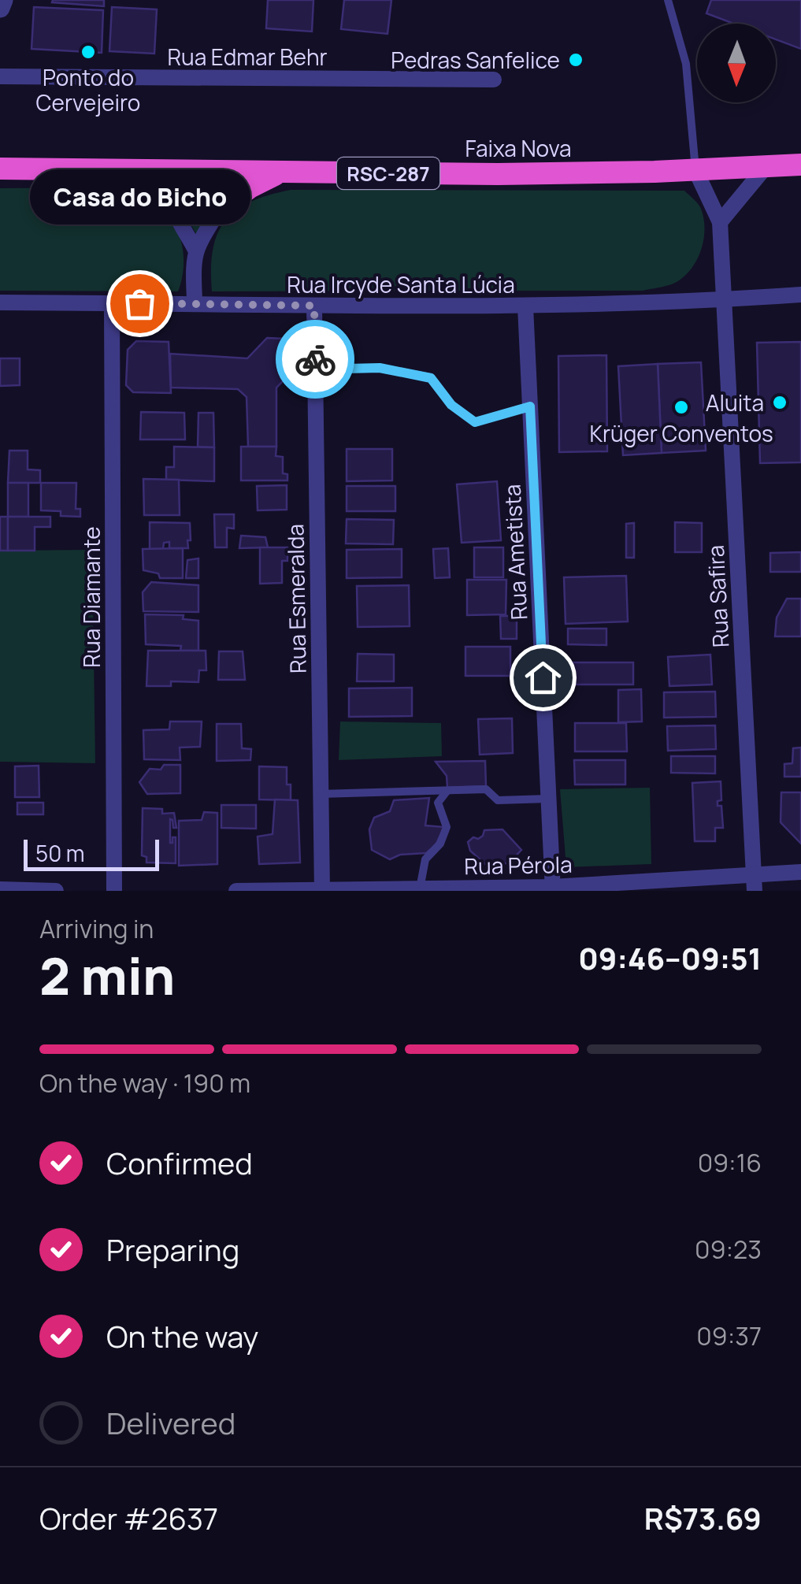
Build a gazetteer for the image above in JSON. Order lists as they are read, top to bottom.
{
  "streets": {
    "highway": ["Faixa Nova", "RSC-287"],
    "street": [
      "Rua Edmar Behr",
      "Rua Ircyde Santa Lúcia",
      "Rua Ametista",
      "Rua Safira",
      "Rua Diamante",
      "Rua Esmeralda",
      "Rua Pérola"
    ]
  },
  "crossings": [
    ["Rua Ircyde Santa Lúcia", "Rua Ametista"],
    ["Rua Ircyde Santa Lúcia", "Rua Safira"],
    ["Rua Ircyde Santa Lúcia", "Rua Diamante"],
    ["Rua Ircyde Santa Lúcia", "Rua Esmeralda"],
    ["Rua Ametista", "Rua Pérola"],
    ["Rua Safira", "Rua Pérola"],
    ["Rua Esmeralda", "Rua Pérola"]
  ],
  "places": [
    "Ponto do Cervejeiro",
    "Pedras Sanfelice",
    "Casa do Bicho",
    "Aluita",
    "Krüger Conventos"
  ],
  "scale_bar": "50 m",
  "north": "bottom",
  "page": {
    "bubble": "Casa do Bicho",
    "scale": "50 m",
    "heading": ["2 min", "Arriving in", "09:46–09:51"],
    "panel": ["Order #2637", "R$73.69"],
    "bar": "On the way · 190 m",
    "list": [
      ["Confirmed", "09:16"],
      ["Preparing", "09:23"],
      ["On the way", "09:37"],
      "Delivered"
    ]
  }
}
